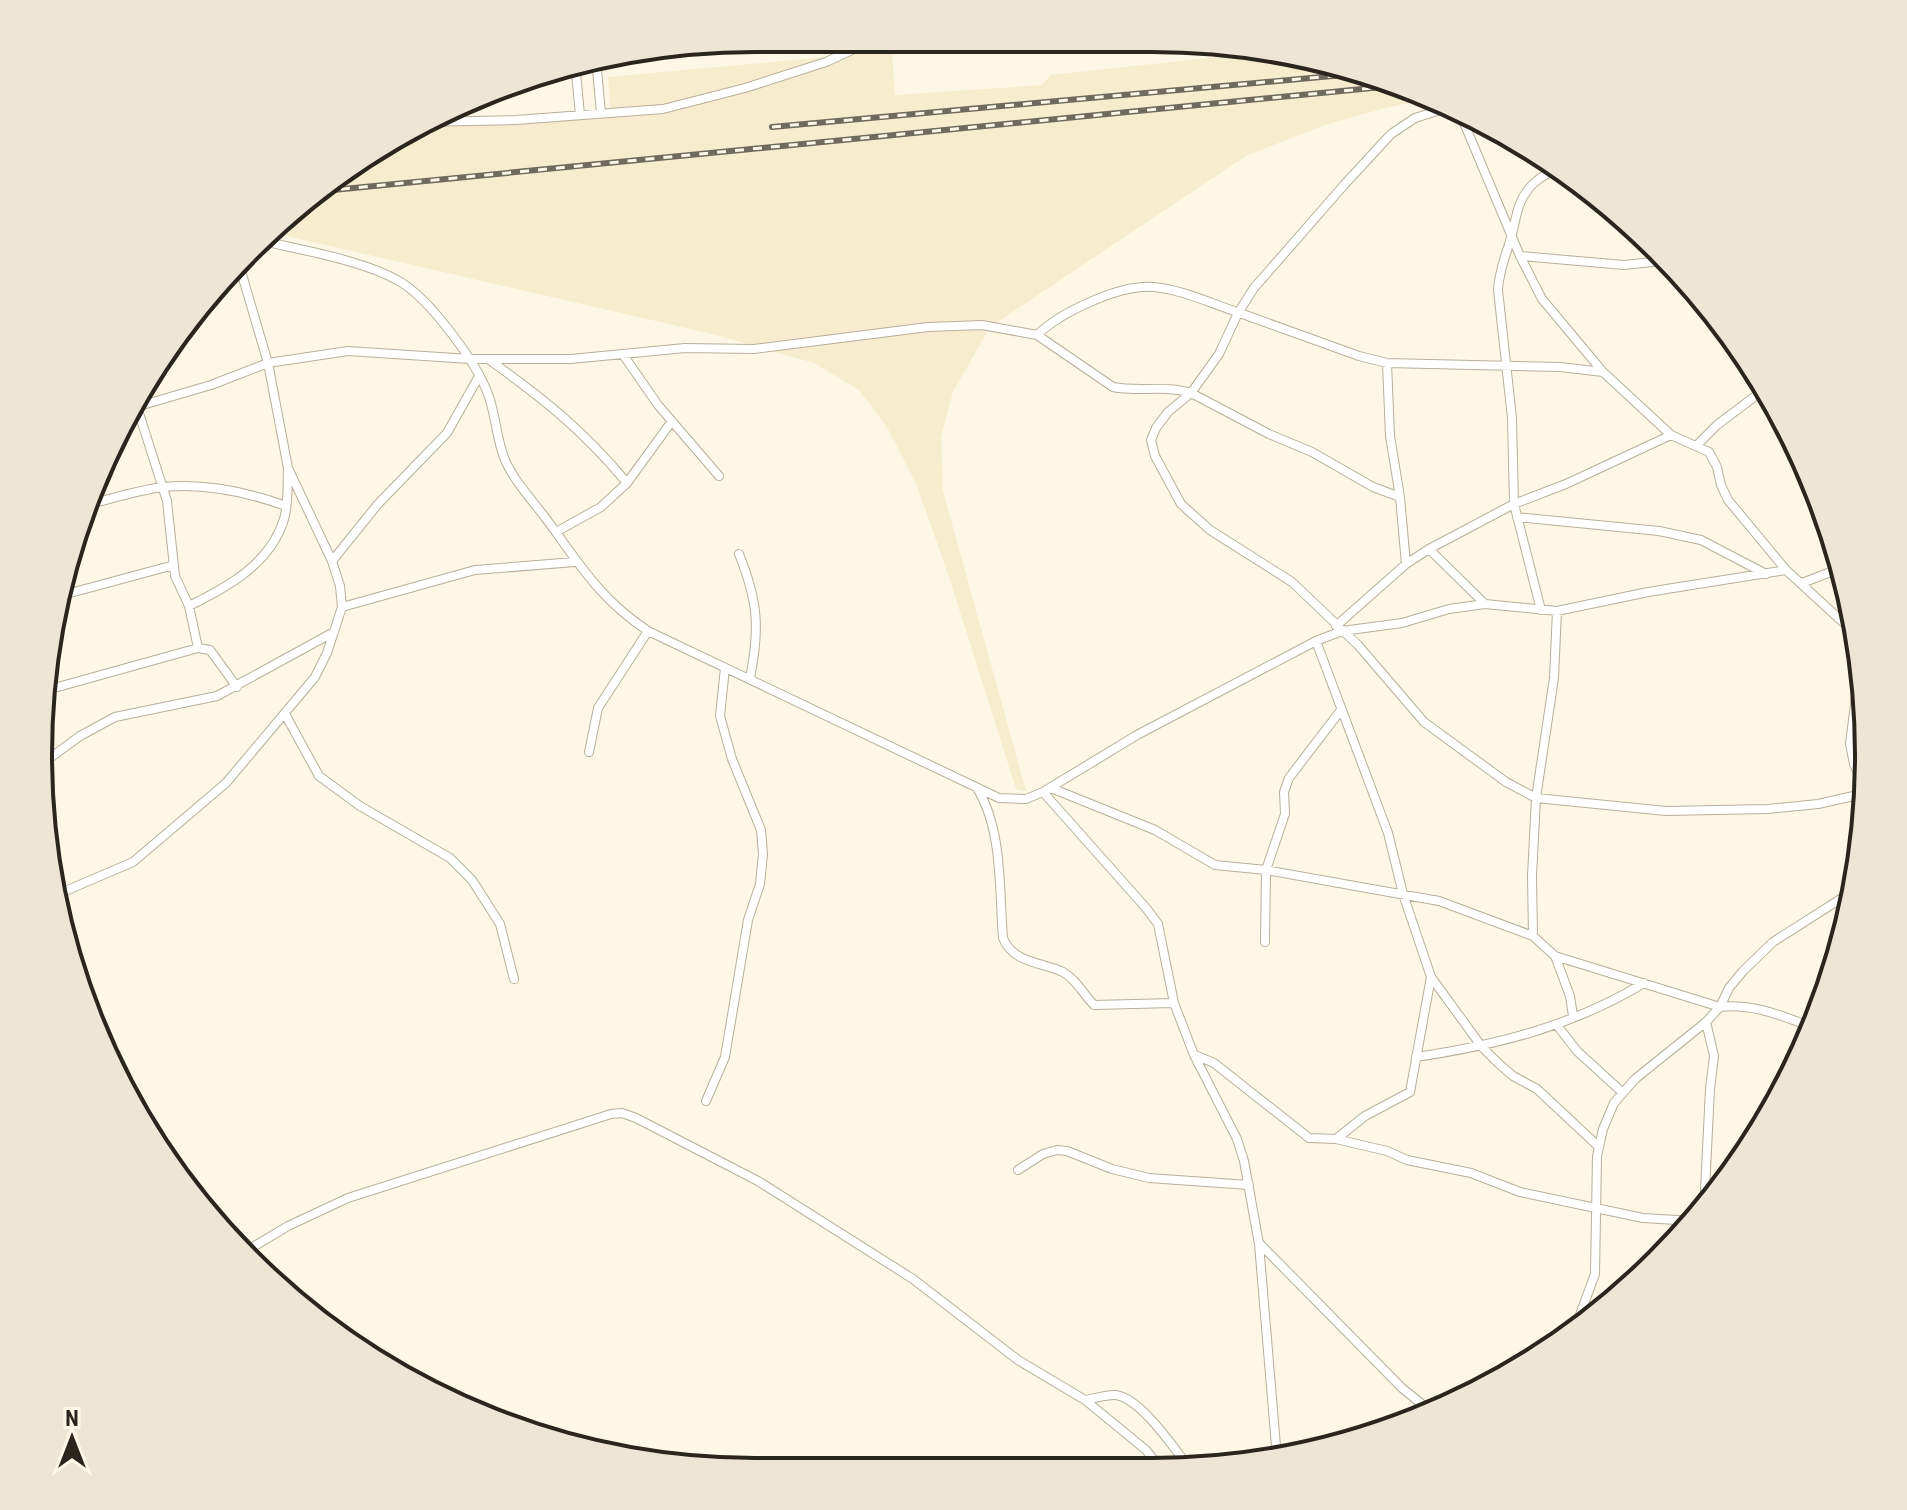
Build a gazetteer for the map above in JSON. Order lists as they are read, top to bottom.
{
  "north": "top"
}
